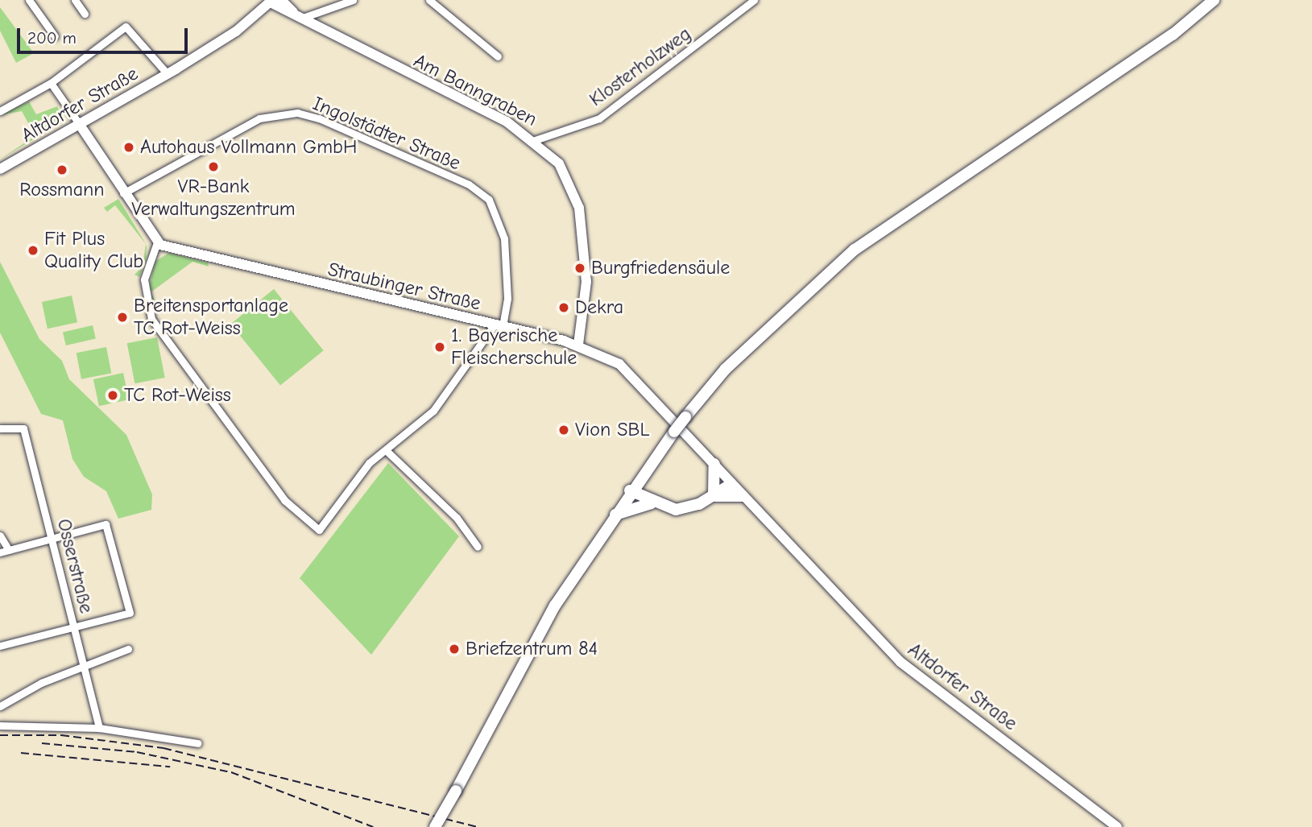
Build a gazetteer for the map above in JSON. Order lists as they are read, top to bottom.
{
  "streets": {
    "main road": ["Am Banngraben", "Altdorfer Straße", "Straubinger Straße"],
    "street": ["Klosterholzweg", "Ingolstädter Straße", "Osserstraße"]
  },
  "crossings": [
    ["Klosterholzweg", "Am Banngraben"],
    ["Am Banngraben", "Altdorfer Straße"],
    ["Am Banngraben", "Straubinger Straße"],
    ["Altdorfer Straße", "Straubinger Straße"],
    ["Ingolstädter Straße", "Straubinger Straße"]
  ],
  "places": [
    "Autohaus Vollmann GmbH",
    "VR-Bank Verwaltungszentrum",
    "Rossmann",
    "Fit Plus Quality Club",
    "Burgfriedensäule",
    "Dekra",
    "Breitensportanlage TC Rot-Weiss",
    "1. Bayerische Fleischerschule",
    "TC Rot-Weiss",
    "Vion SBL",
    "Briefzentrum 84"
  ],
  "scale_bar": "200 m"
}
